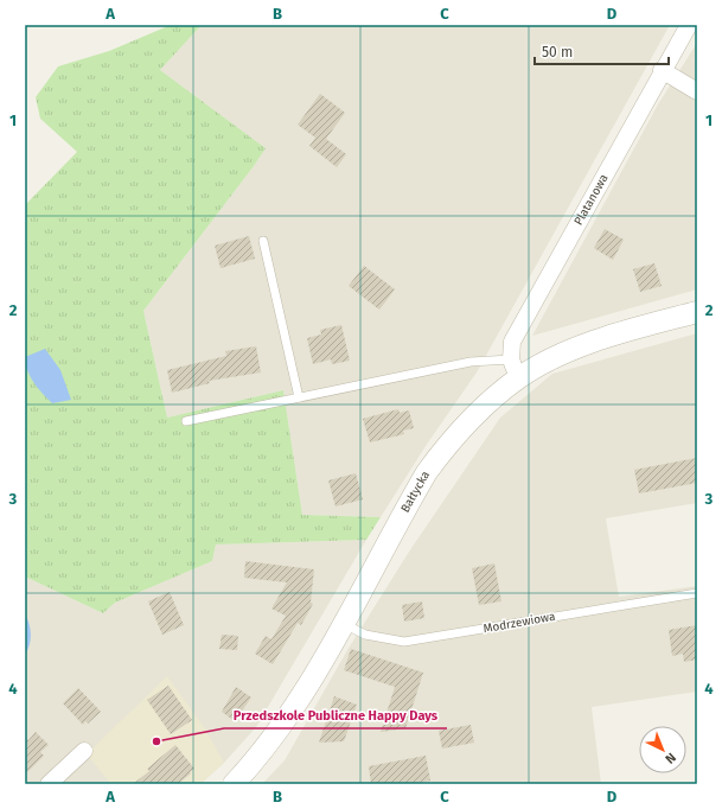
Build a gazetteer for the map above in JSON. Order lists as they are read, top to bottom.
{
  "streets": {
    "street": ["Platanowa", "Bałtycka"],
    "lane": ["Modrzewiowa"]
  },
  "crossings": [
    ["Platanowa", "Bałtycka"],
    ["Bałtycka", "Modrzewiowa"]
  ],
  "places": ["Przedszkole Publiczne Happy Days"],
  "scale_bar": "50 m",
  "north": "bottom right",
  "grid": {
    "columns": [
      "A",
      "B",
      "C",
      "D"
    ],
    "rows": [
      "1",
      "2",
      "3",
      "4"
    ]
  }
}
